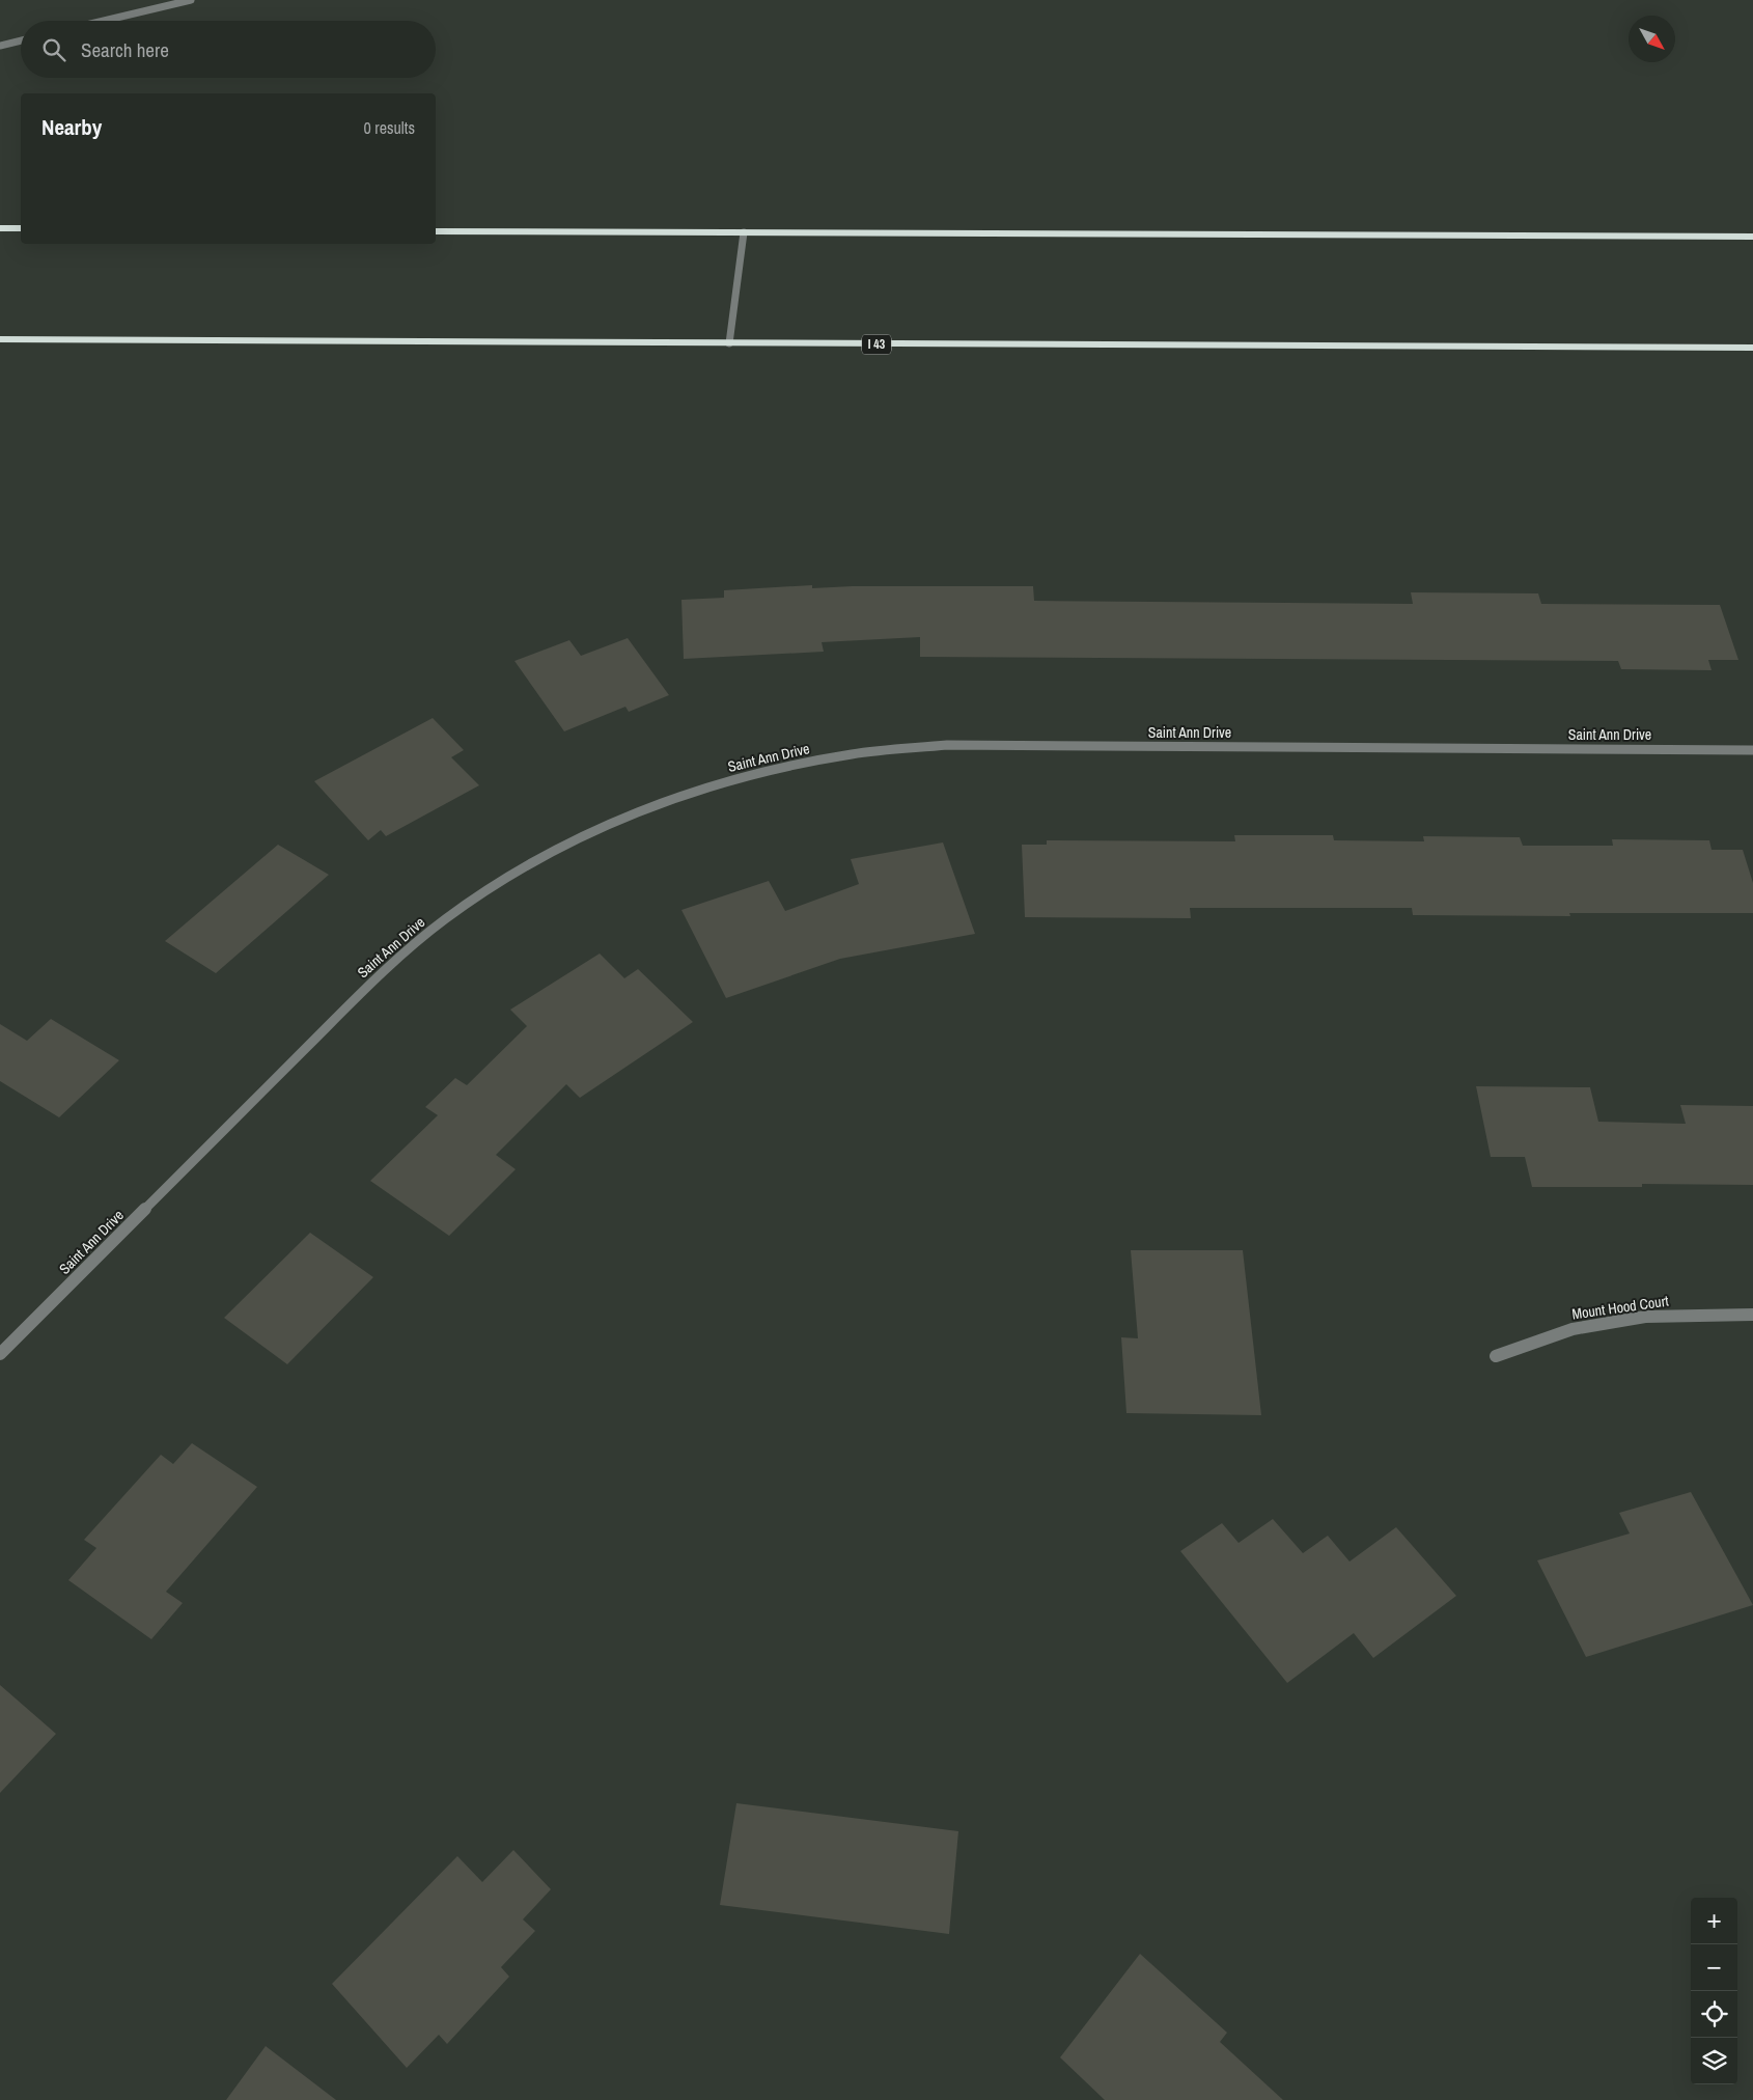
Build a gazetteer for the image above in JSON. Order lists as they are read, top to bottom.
{
  "streets": {
    "highway": ["I 43"],
    "street": ["Saint Ann Drive", "Mount Hood Court"]
  },
  "north": "bottom right",
  "page": {
    "search": "Search here",
    "heading": ["Nearby", "0 results"],
    "map_buttons": ["+", "−"]
  }
}
